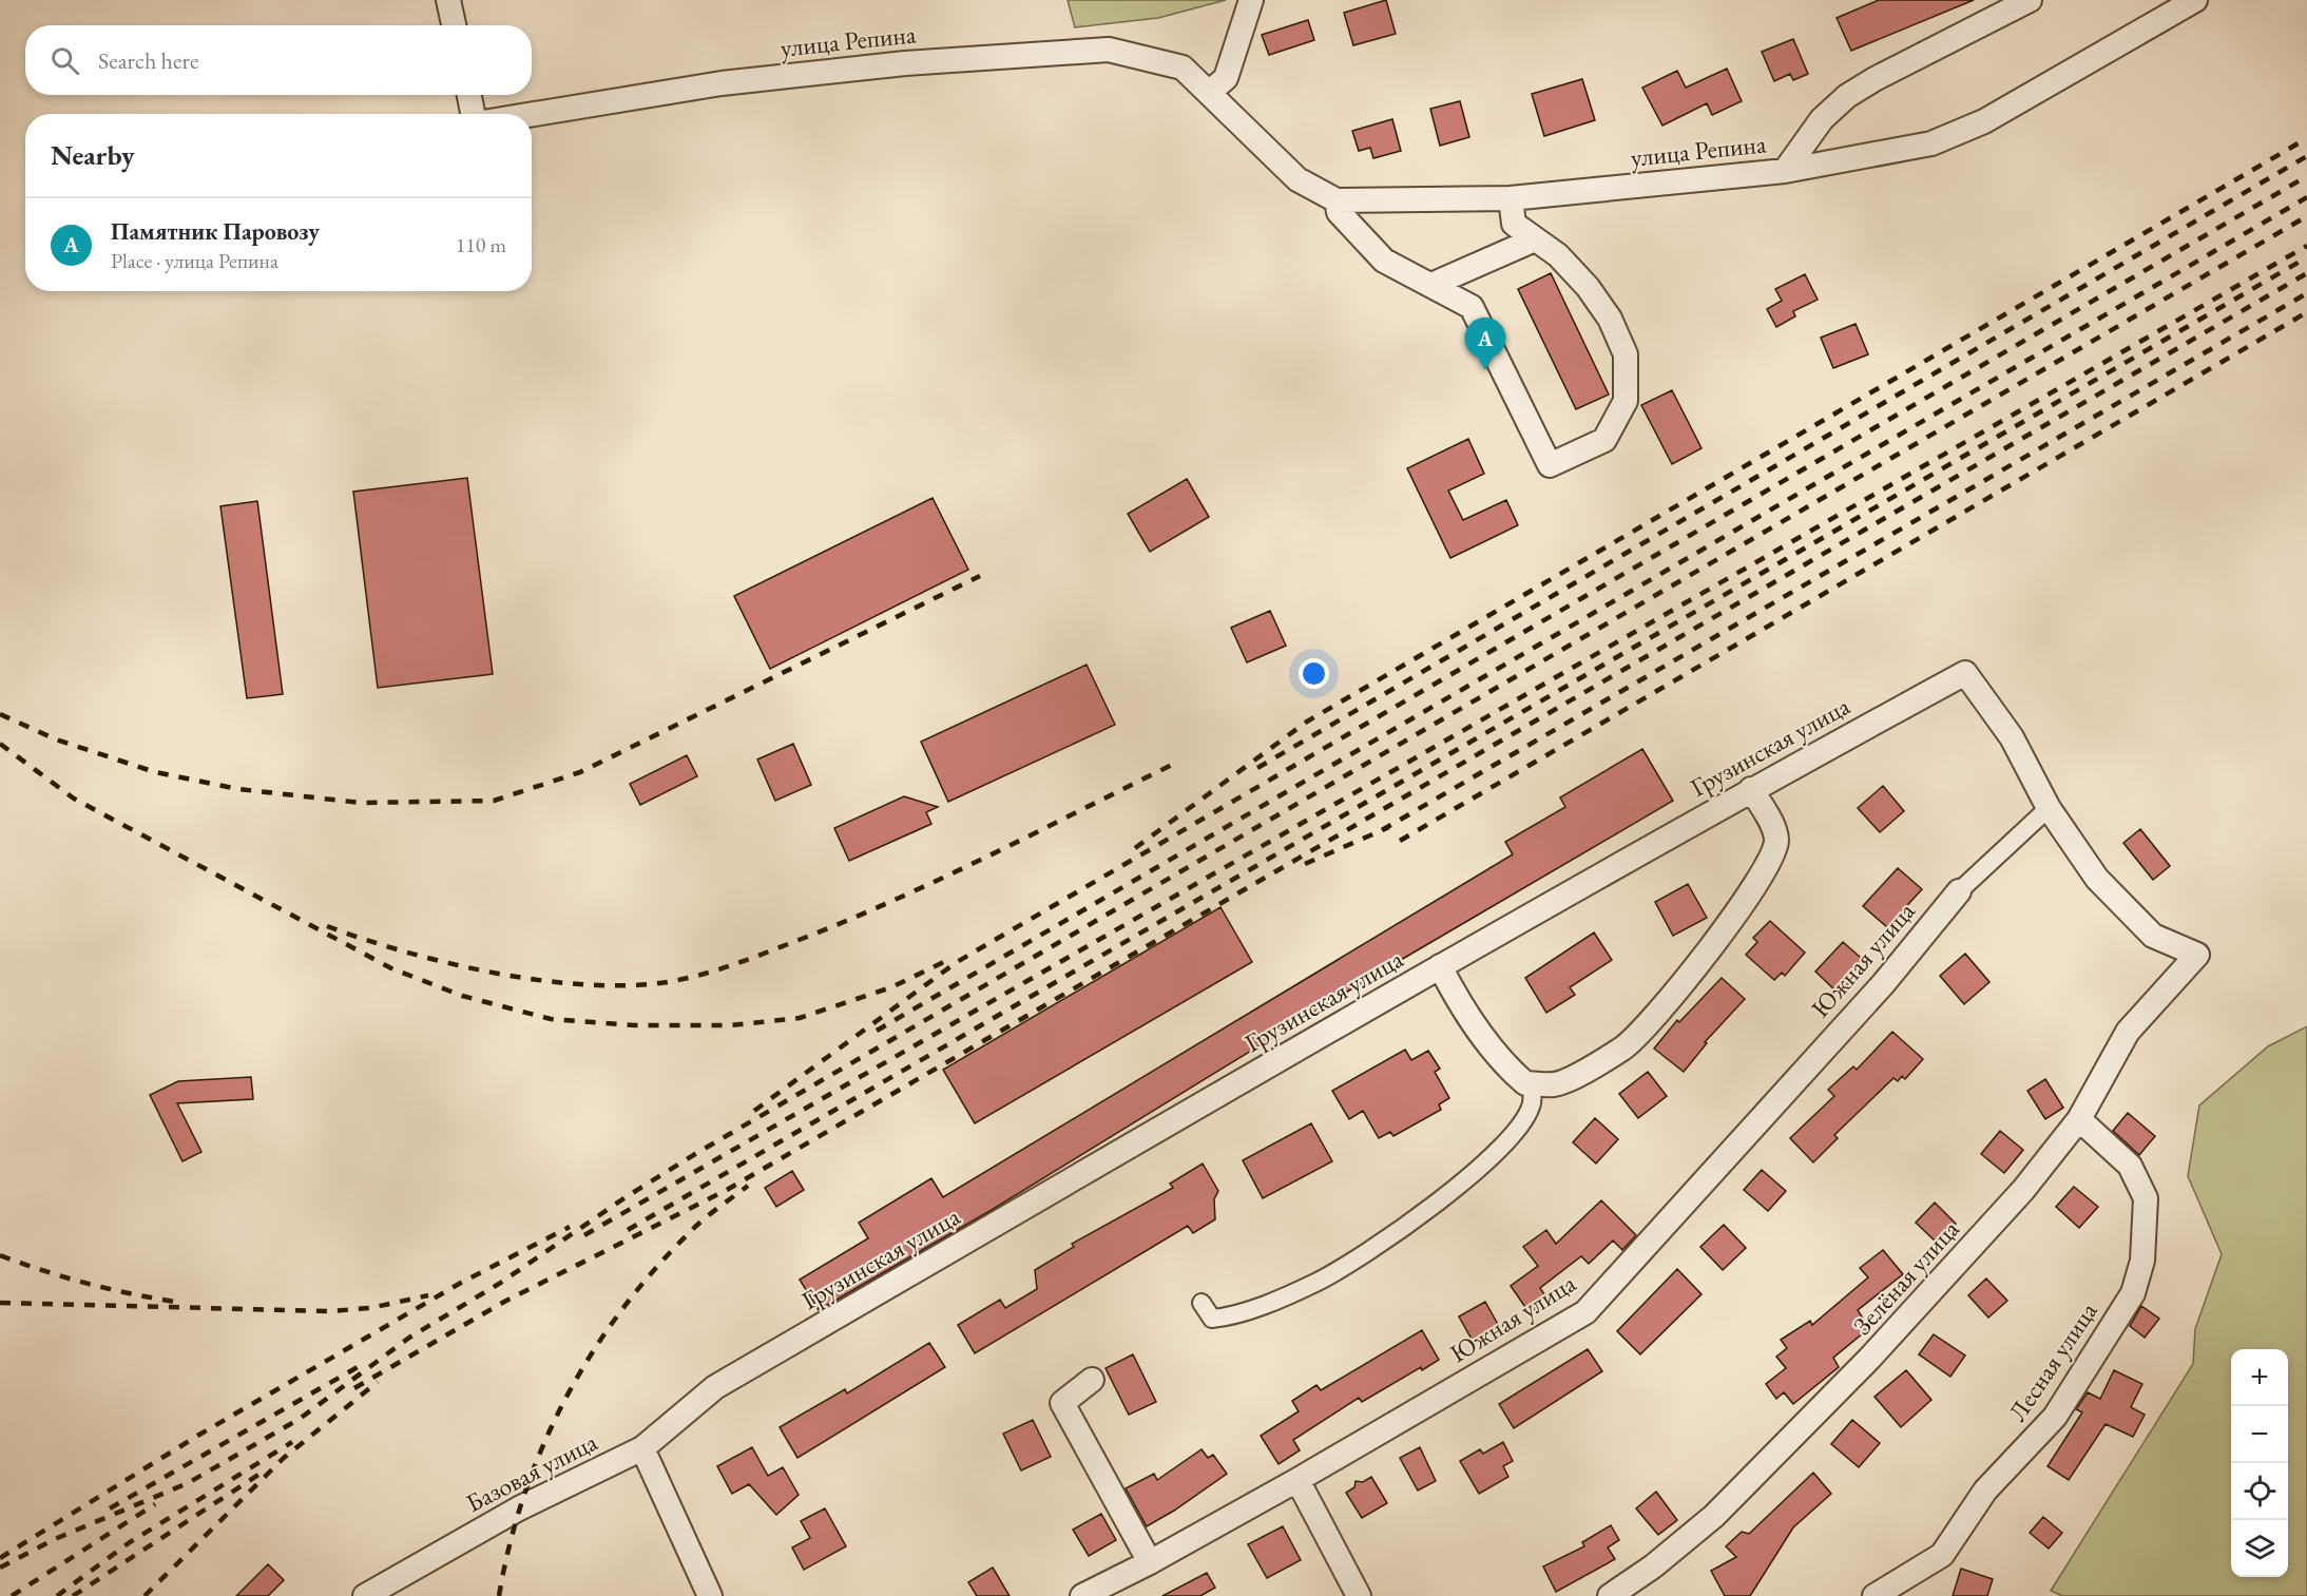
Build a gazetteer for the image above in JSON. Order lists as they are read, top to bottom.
{
  "streets": {
    "street": [
      "улица Репина",
      "Грузинская улица",
      "Южная улица",
      "Зелёная улица",
      "Лесная улица",
      "Базовая улица"
    ]
  },
  "crossings": [
    ["Грузинская улица", "Зелёная улица"],
    ["Грузинская улица", "Базовая улица"],
    ["Зелёная улица", "Лесная улица"]
  ],
  "page": {
    "search": "Search here",
    "heading": "Nearby",
    "list": [
      {
        "mark": "A",
        "name": "Памятник Паровозу",
        "note": "Place · улица Репина",
        "value": "110 m"
      }
    ],
    "pins": "A",
    "map_buttons": ["+", "−"]
  }
}
